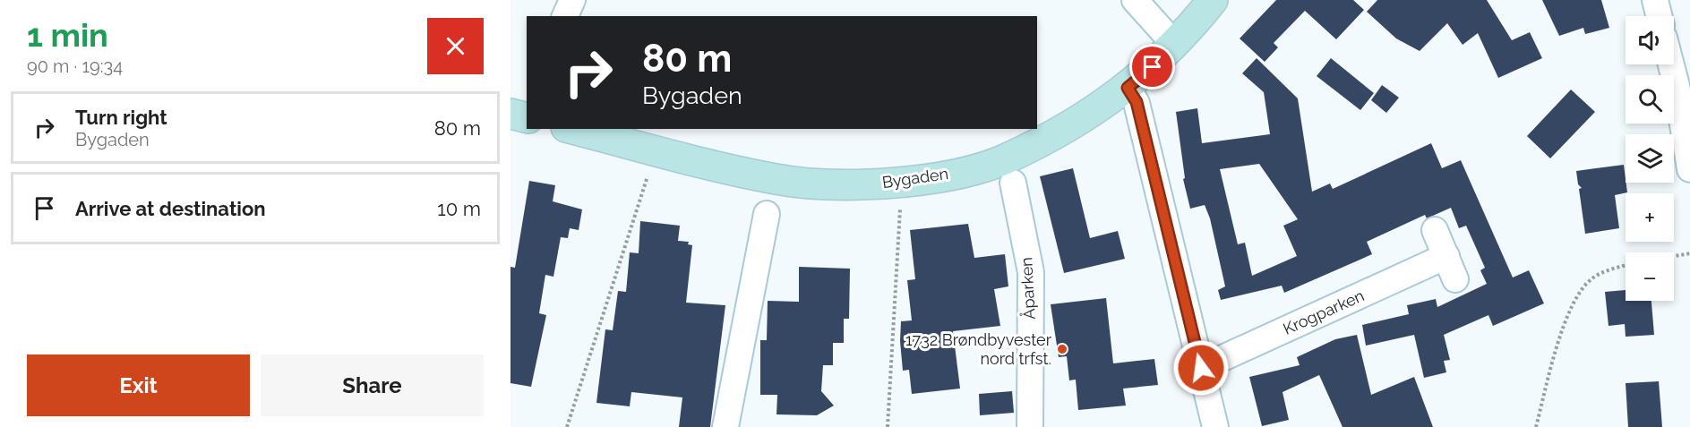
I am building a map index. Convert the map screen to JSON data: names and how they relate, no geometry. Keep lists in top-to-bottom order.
{
  "streets": {
    "street": ["Bygaden", "Åparken", "Krogparken"]
  },
  "places": ["1732 Brøndbyvester nord trfst."],
  "page": {
    "heading": ["1 min", "90 m · 19:34"],
    "map_buttons": ["+", "−"],
    "turn": ["80 m", "Bygaden"],
    "list": [
      {
        "name": "Turn right",
        "note": "Bygaden",
        "value": "80 m"
      },
      {
        "name": "Arrive at destination",
        "value": "10 m"
      }
    ],
    "buttons": ["Exit", "Share"]
  }
}
